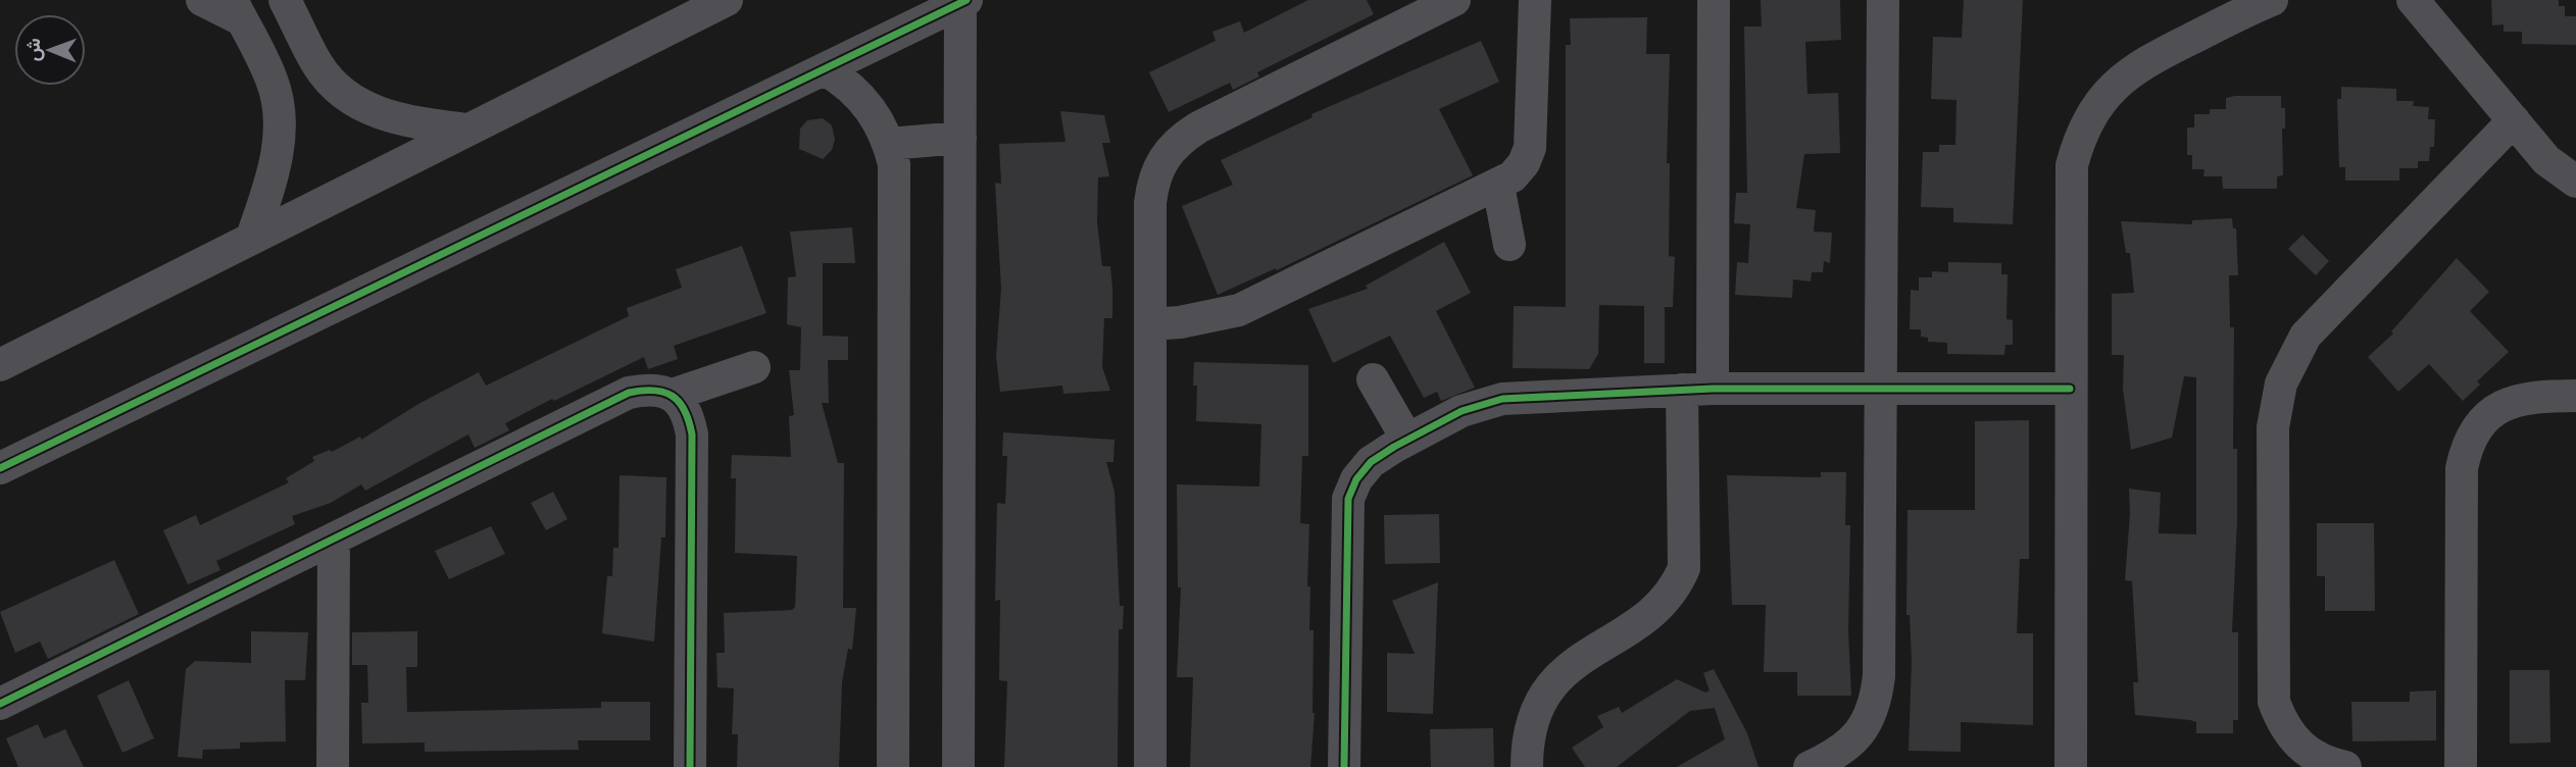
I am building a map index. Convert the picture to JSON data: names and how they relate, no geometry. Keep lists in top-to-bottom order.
{
  "north": "left"
}
